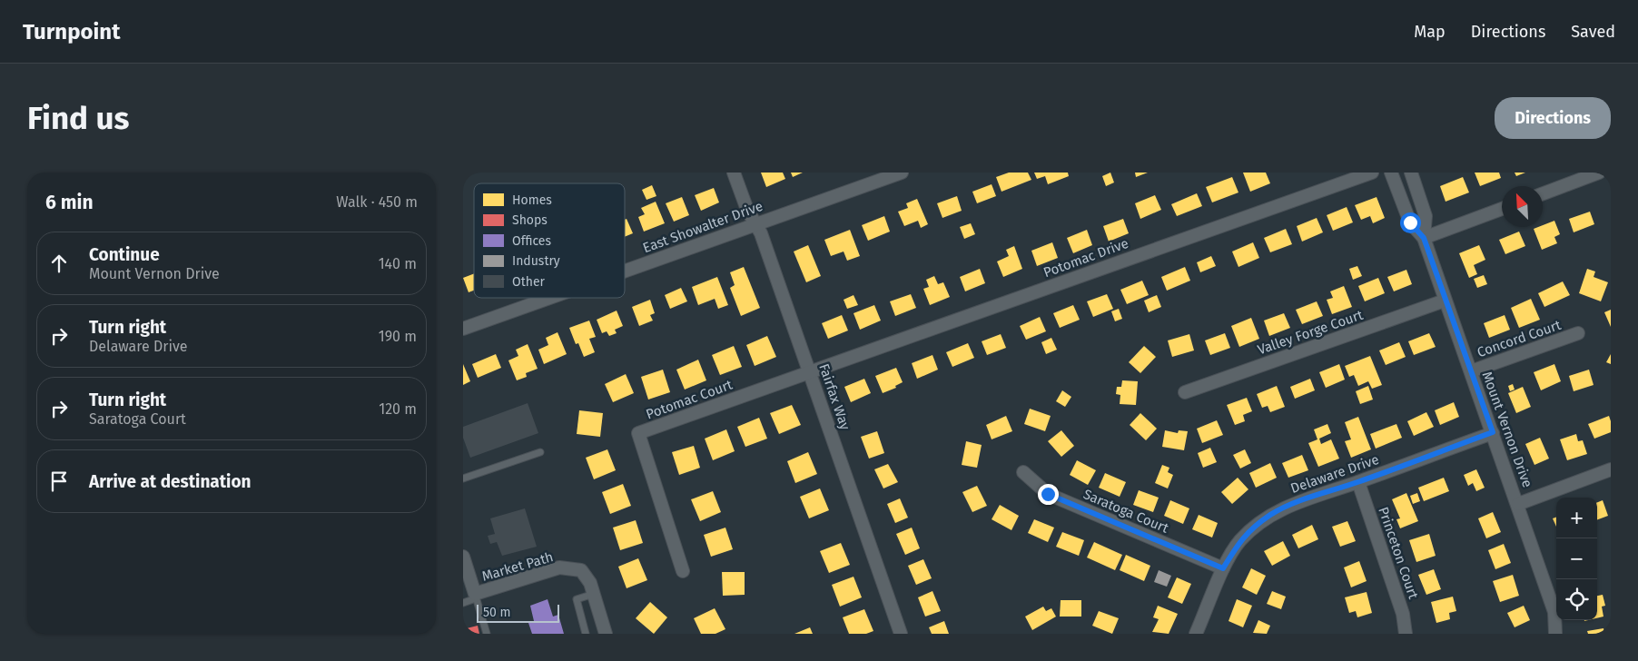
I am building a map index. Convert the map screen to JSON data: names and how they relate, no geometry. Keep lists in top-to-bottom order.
{
  "streets": {
    "street": [
      "East Showalter Drive",
      "Potomac Drive",
      "Valley Forge Court",
      "Concord Court",
      "Fairfax Way",
      "Potomac Court",
      "Mount Vernon Drive",
      "Delaware Drive",
      "Saratoga Court",
      "Princeton Court",
      "Market Path"
    ]
  },
  "crossings": [
    ["East Showalter Drive", "Fairfax Way"],
    ["Potomac Drive", "Fairfax Way"],
    ["Potomac Drive", "Potomac Court"],
    ["Valley Forge Court", "Mount Vernon Drive"],
    ["Concord Court", "Mount Vernon Drive"],
    ["Fairfax Way", "Potomac Court"],
    ["Mount Vernon Drive", "Delaware Drive"],
    ["Delaware Drive", "Saratoga Court"],
    ["Delaware Drive", "Princeton Court"]
  ],
  "legend": [
    "Homes",
    "Shops",
    "Offices",
    "Industry",
    "Other"
  ],
  "scale_bar": "50 m",
  "north": "top left",
  "page": {
    "header": "Turnpoint",
    "nav": ["Map", "Directions", "Saved"],
    "buttons": "Directions",
    "title": "Find us",
    "heading": ["6 min", "Walk · 450 m"],
    "list": [
      ["Continue", "Mount Vernon Drive", "140 m"],
      ["Turn right", "Delaware Drive", "190 m"],
      ["Turn right", "Saratoga Court", "120 m"],
      "Arrive at destination"
    ],
    "map_buttons": ["+", "−"],
    "scale": "50 m"
  }
}
